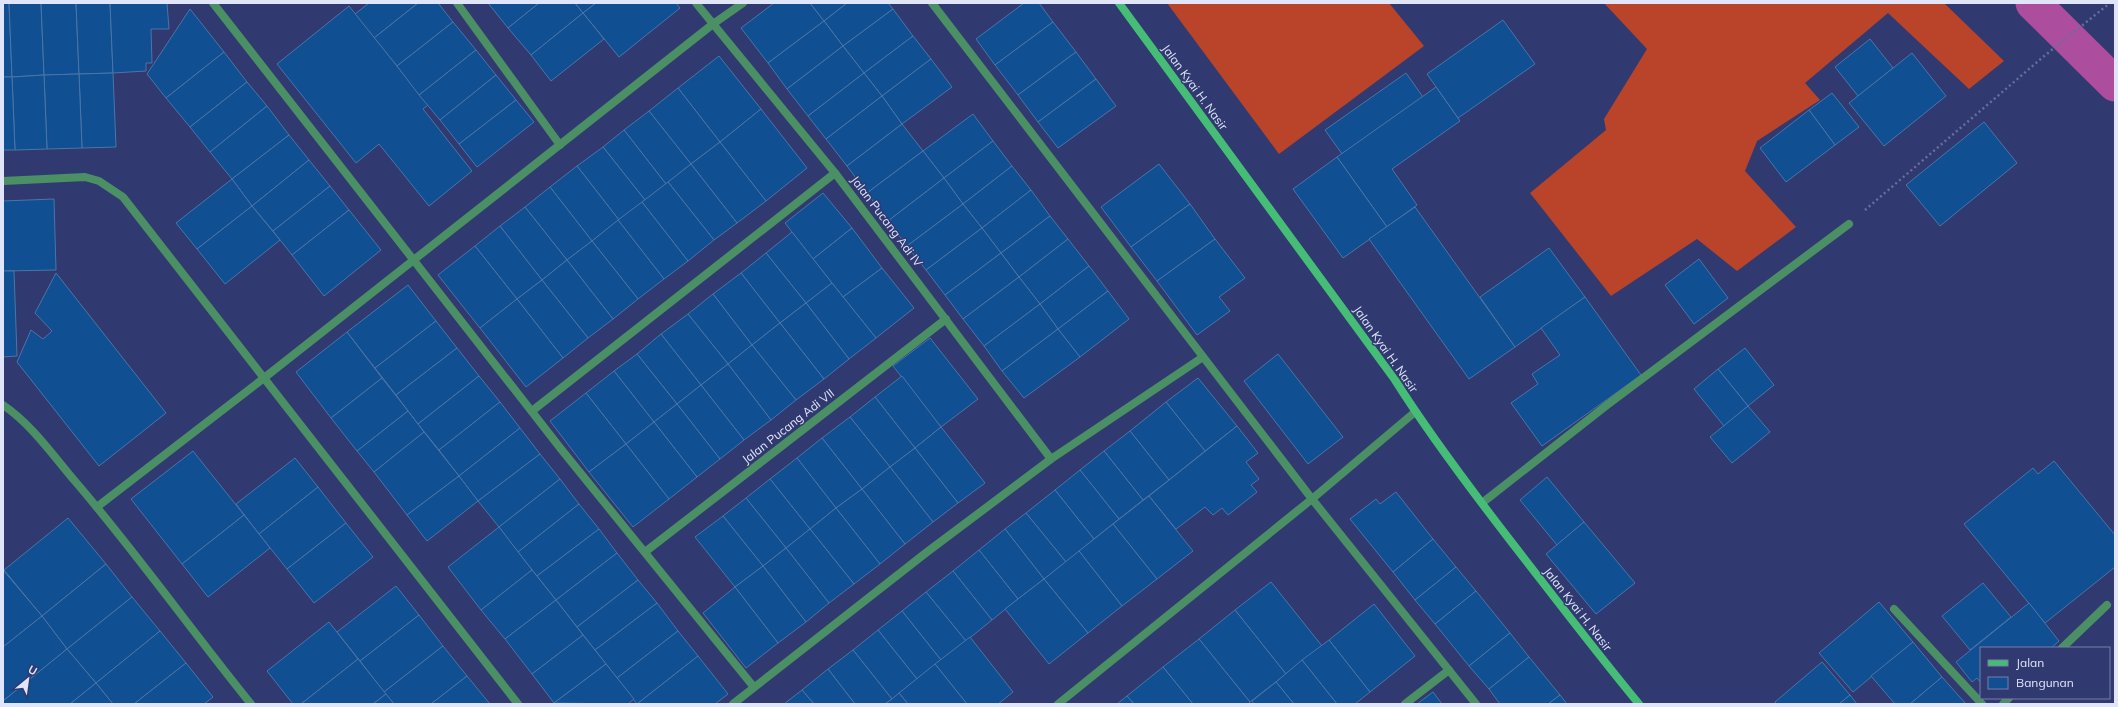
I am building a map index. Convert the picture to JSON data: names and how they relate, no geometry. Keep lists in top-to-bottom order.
{
  "streets": {
    "main road": ["Jalan Kyai H. Nasir"],
    "street": ["Jalan Pucang Adi IV", "Jalan Pucang Adi VII"]
  },
  "crossings": [
    ["Jalan Pucang Adi IV", "Jalan Pucang Adi VII"]
  ],
  "legend": ["Jalan", "Bangunan"],
  "north": "top right"
}
